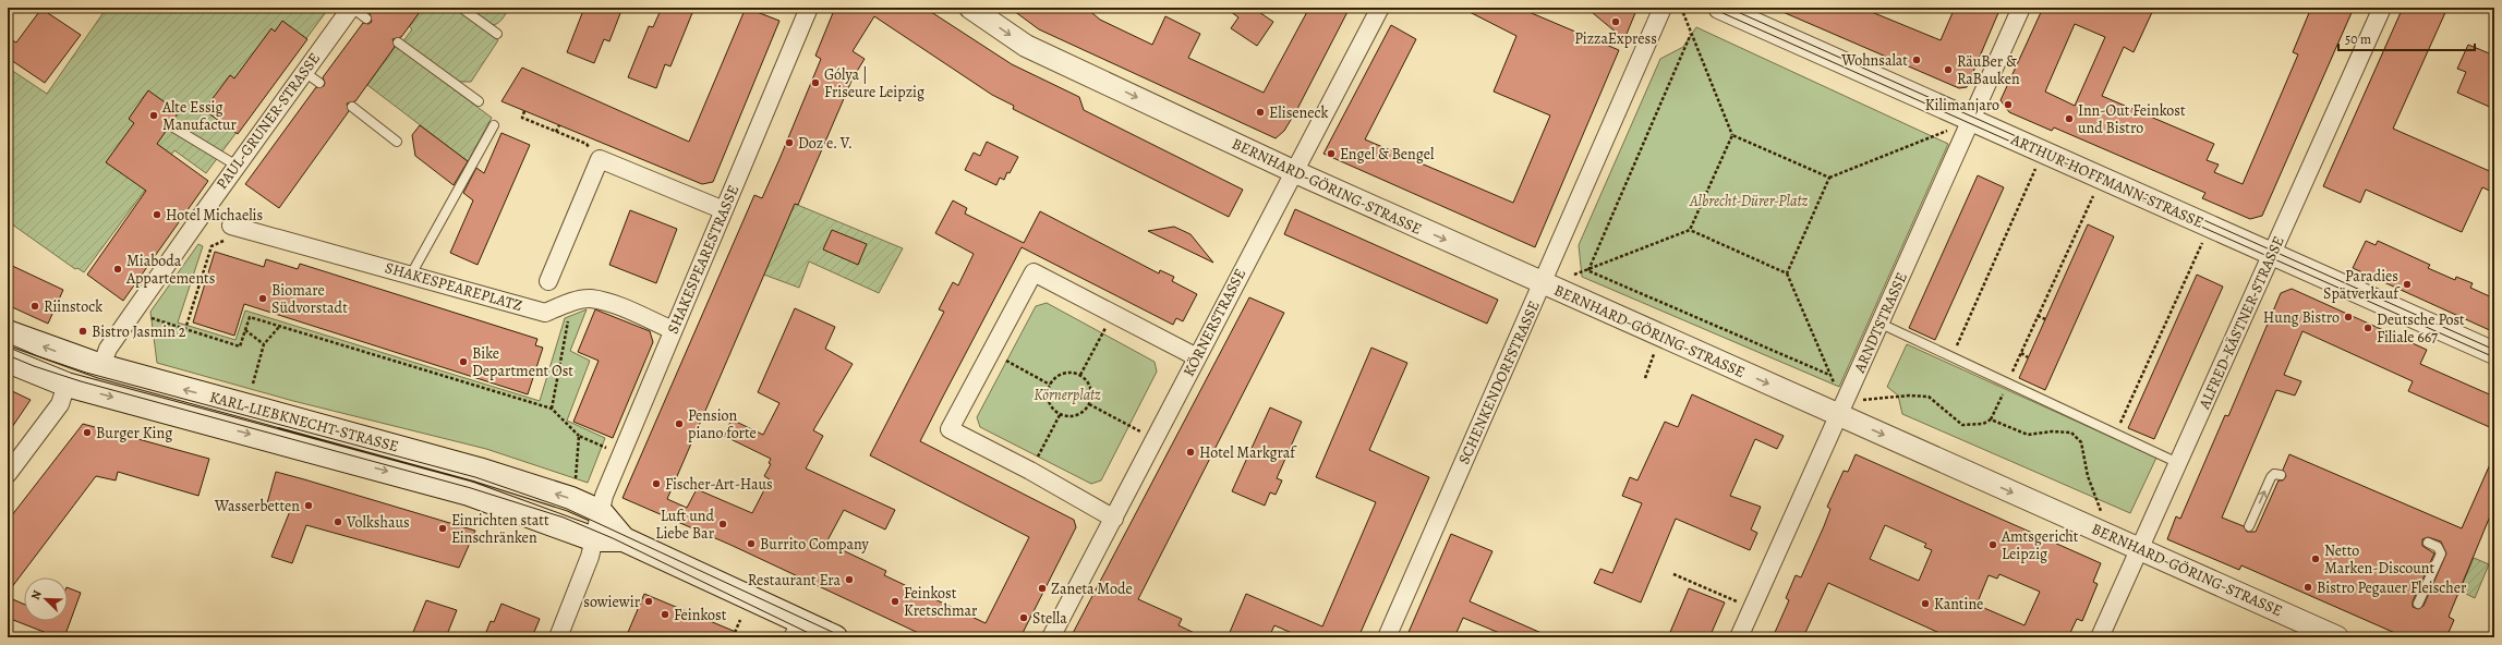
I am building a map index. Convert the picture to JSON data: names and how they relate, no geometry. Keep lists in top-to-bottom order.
{
  "streets": {
    "main road": ["KARL-LIEBKNECHT-STRASSE"],
    "street": [
      "PAUL-GRUNER-STRASSE",
      "ARTHUR-HOFFMANN-STRASSE",
      "BERNHARD-GÖRING-STRASSE",
      "SHAKESPEARESTRASSE",
      "SHAKESPEAREPLATZ",
      "KÖRNERSTRASSE",
      "ARNDTSTRASSE",
      "ALFRED-KÄSTNER-STRASSE",
      "SCHENKENDORFSTRASSE"
    ]
  },
  "crossings": [
    ["PAUL-GRUNER-STRASSE", "KARL-LIEBKNECHT-STRASSE"],
    ["ARTHUR-HOFFMANN-STRASSE", "ARNDTSTRASSE"],
    ["ARTHUR-HOFFMANN-STRASSE", "ALFRED-KÄSTNER-STRASSE"],
    ["BERNHARD-GÖRING-STRASSE", "KÖRNERSTRASSE"],
    ["BERNHARD-GÖRING-STRASSE", "ARNDTSTRASSE"],
    ["BERNHARD-GÖRING-STRASSE", "ALFRED-KÄSTNER-STRASSE"],
    ["BERNHARD-GÖRING-STRASSE", "SCHENKENDORFSTRASSE"],
    ["SHAKESPEARESTRASSE", "SHAKESPEAREPLATZ"],
    ["SHAKESPEARESTRASSE", "KARL-LIEBKNECHT-STRASSE"]
  ],
  "one_way": ["BERNHARD-GÖRING-STRASSE"],
  "parks": ["Albrecht-Dürer-Platz", "Körnerplatz"],
  "places": [
    "PizzaExpress",
    "Wohnsalat",
    "RäuBer & RaBauken",
    "Gólya | Friseure Leipzig",
    "Kilimanjaro",
    "Eliseneck",
    "Alte Essig Manufactur",
    "Inn-Out Feinkost und Bistro",
    "Doz e. V.",
    "Engel & Bengel",
    "Hotel Michaelis",
    "Miaboda Appartements",
    "Paradies Spätverkauf",
    "Biomare Südvorstadt",
    "Riinstock",
    "Hung Bistro",
    "Deutsche Post Filiale 667",
    "Bistro Jasmin 2",
    "Bike Department Ost",
    "Pension piano forte",
    "Burger King",
    "Hotel Markgraf",
    "Fischer-Art-Haus",
    "Wasserbetten",
    "Volkshaus",
    "Luft und Liebe Bar",
    "Einrichten statt Einschränken",
    "Burrito Company",
    "Amtsgericht Leipzig",
    "Netto Marken-Discount",
    "Restaurant Era",
    "Bistro Pegauer Fleischer",
    "Zaneta Mode",
    "sowiewir",
    "Feinkost Kretschmar",
    "Kantine",
    "Feinkost",
    "Stella"
  ],
  "scale_bar": "50 m",
  "north": "top left"
}
